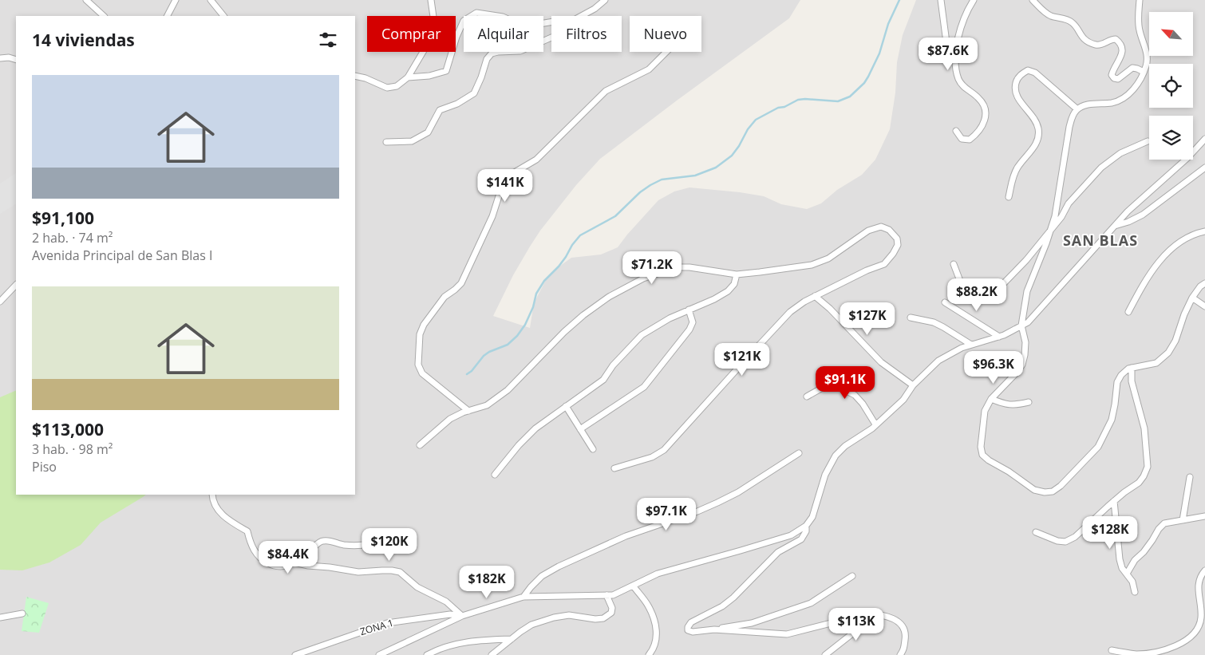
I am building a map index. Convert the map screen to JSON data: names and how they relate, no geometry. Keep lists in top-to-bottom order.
{
  "streets": {
    "street": ["ZONA 1"]
  },
  "districts": ["SAN BLAS"],
  "north": "top left",
  "page": {
    "chip": [
      "Comprar",
      "Alquilar",
      "Filtros",
      "Nuevo"
    ],
    "heading": "14 viviendas",
    "price": [
      "$87.6K",
      "$141K",
      "$71.2K",
      "$88.2K",
      "$127K",
      "$121K",
      "$96.3K",
      "$91.1K",
      "$97.1K",
      "$128K",
      "$120K",
      "$84.4K",
      "$182K",
      "$113K"
    ],
    "list": [
      {
        "name": "$91,100",
        "note": "2 hab. · 74 m² · Avenida Principal de San Blas I"
      },
      {
        "name": "$113,000",
        "note": "3 hab. · 98 m² · Piso"
      }
    ]
  }
}
